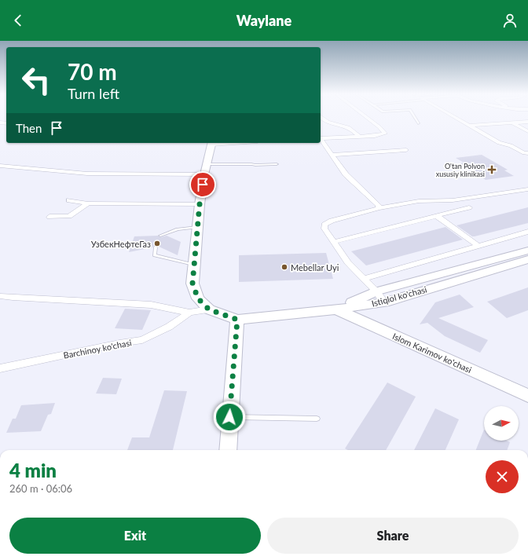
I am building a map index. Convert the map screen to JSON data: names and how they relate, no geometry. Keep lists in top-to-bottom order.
{
  "streets": {
    "main road": ["Istiqlol ko'chasi", "Islom Karimov ko'chasi"],
    "street": ["Barchinoy ko'chasi"]
  },
  "crossings": [
    ["Istiqlol ko'chasi", "Islom Karimov ko'chasi"]
  ],
  "places": {
    "health": ["O'tan Polvon xususiy klinikasi"],
    "other": ["УзбекНефтеГаз", "Mebellar Uyi"]
  },
  "north": "right",
  "page": {
    "header": "Waylane",
    "turn": ["70 m", "Turn left"],
    "then": "Then",
    "heading": ["4 min", "260 m · 06:06"],
    "buttons": ["Exit", "Share"]
  }
}
